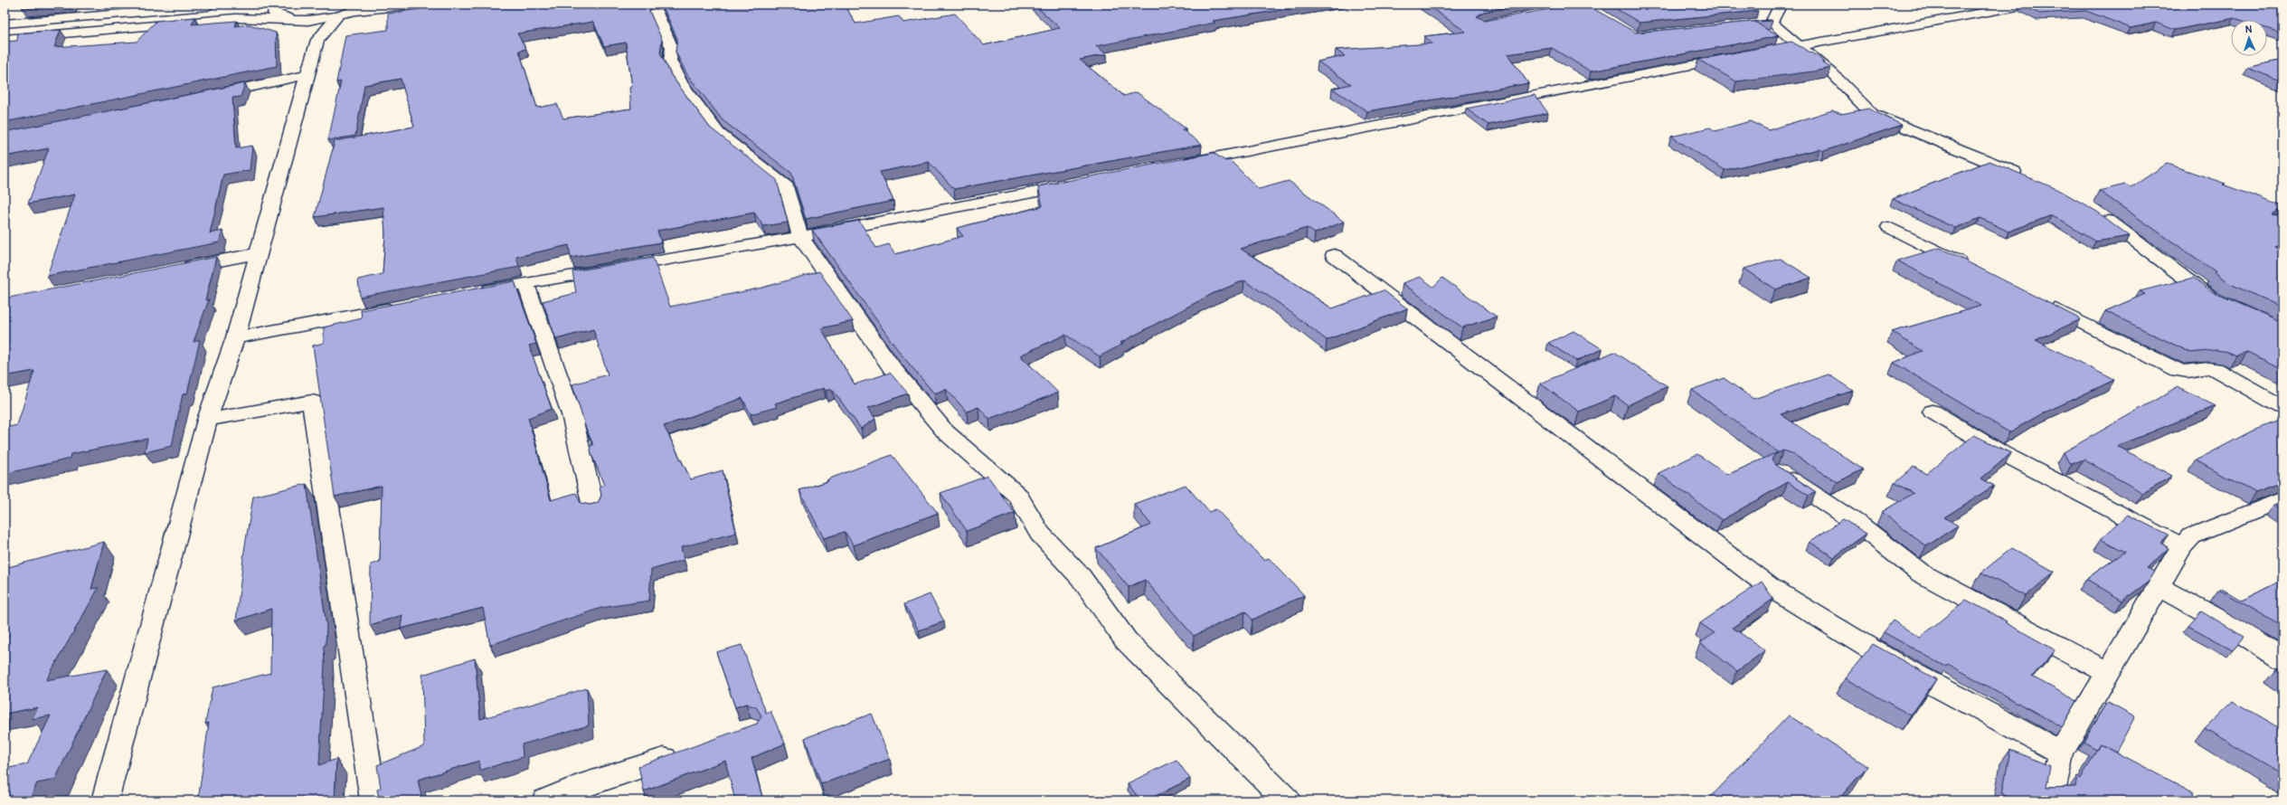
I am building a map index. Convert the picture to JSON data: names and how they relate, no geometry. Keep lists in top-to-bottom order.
{
  "north": "top"
}
